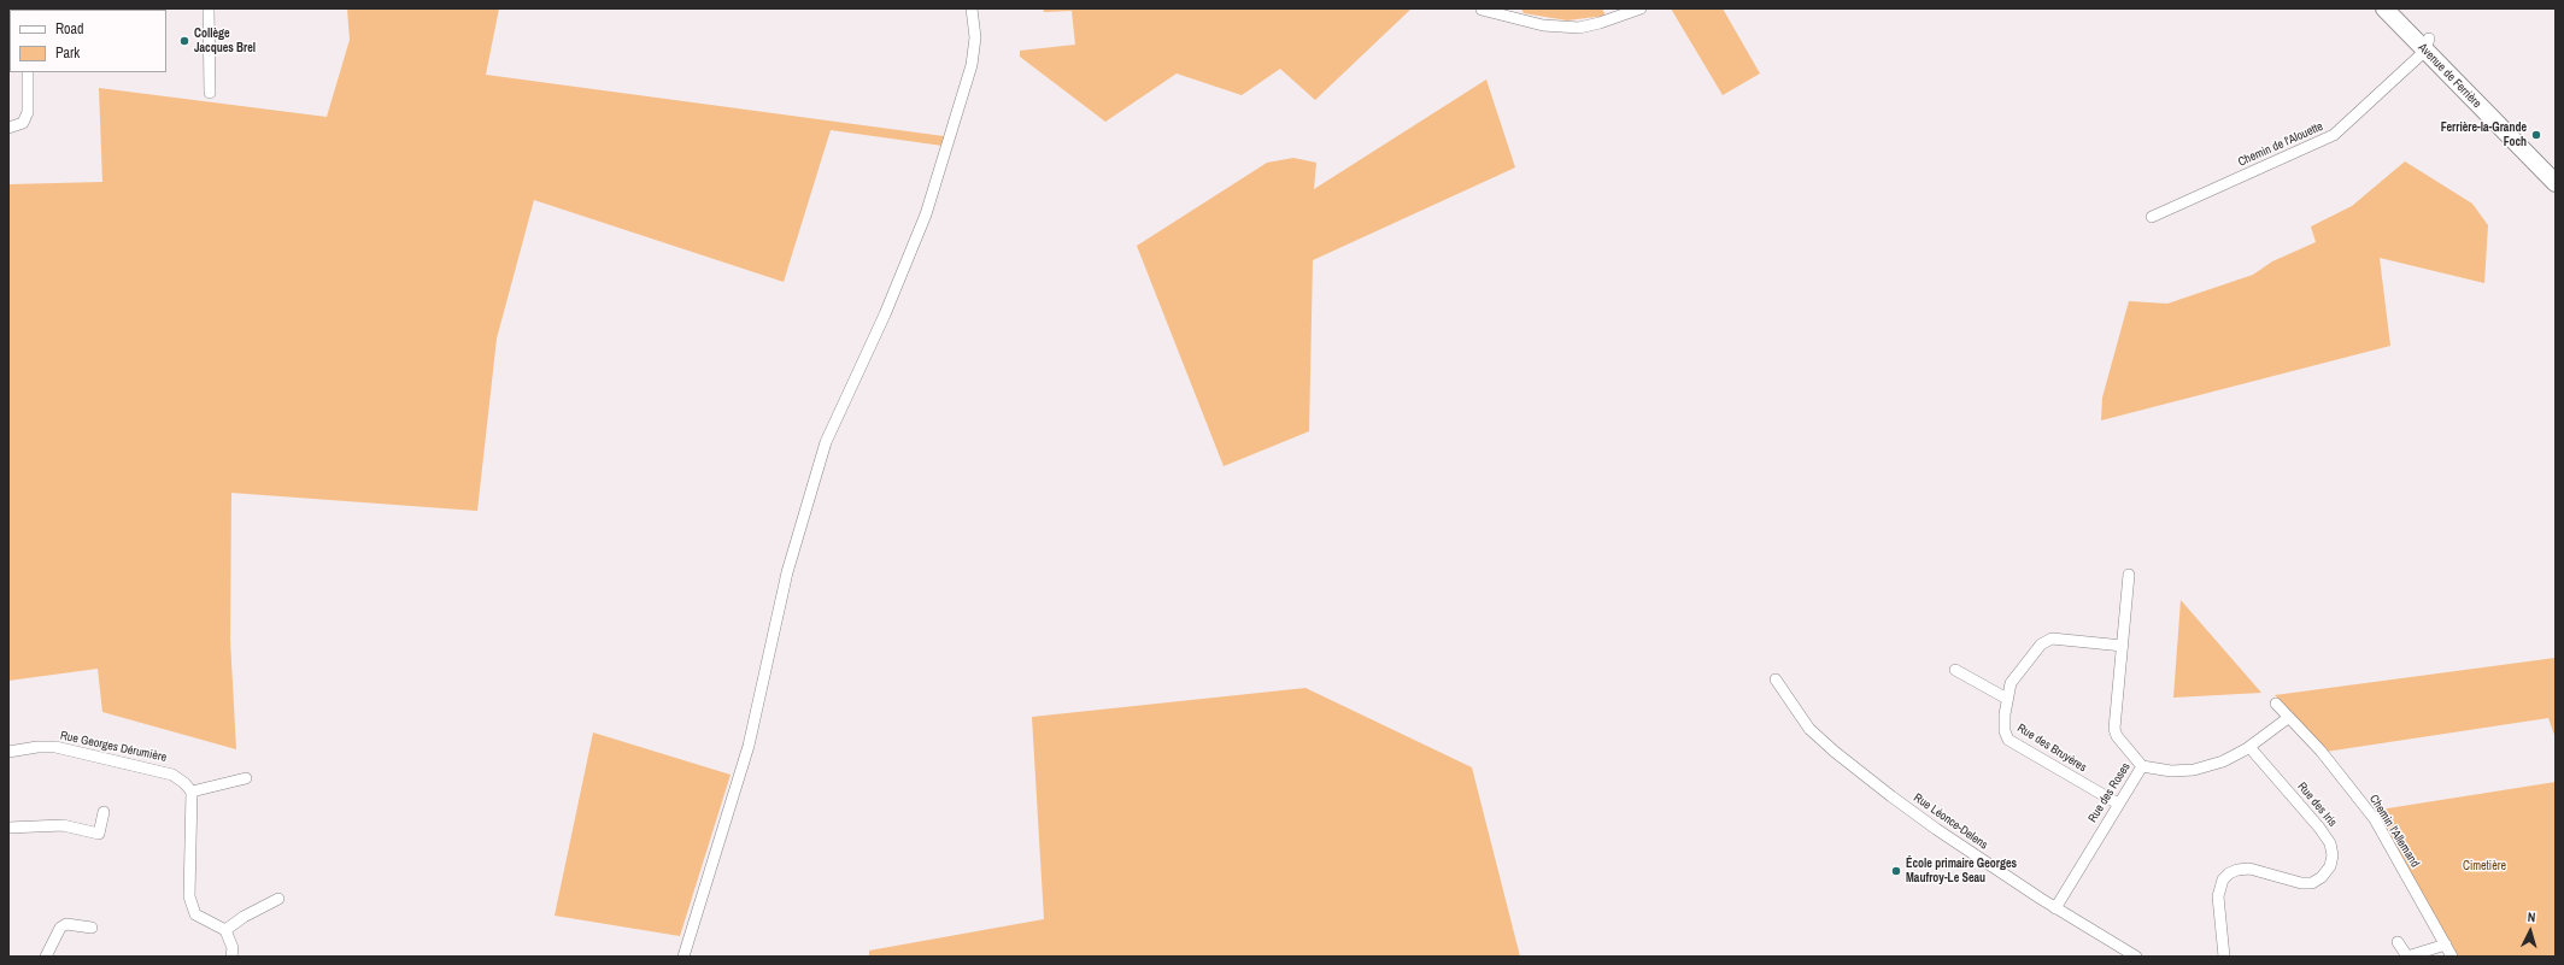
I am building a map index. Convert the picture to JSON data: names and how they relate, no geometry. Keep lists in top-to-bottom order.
{
  "streets": {
    "main road": ["Avenue de Ferrière"],
    "street": [
      "Chemin de l'Alouette",
      "Rue Georges Dérumière",
      "Rue des Bruyères",
      "Rue des Roses",
      "Rue des Iris",
      "Rue Léonce-Delens",
      "Chemin l'Allemand"
    ]
  },
  "crossings": [
    ["Avenue de Ferrière", "Chemin de l'Alouette"],
    ["Rue des Bruyères", "Rue des Roses"],
    ["Rue des Roses", "Rue Léonce-Delens"]
  ],
  "parks": ["Cimetière"],
  "places": ["Collège Jacques Brel", "Ferrière-la-Grande Foch", "École primaire Georges Maufroy-Le Seau"],
  "legend": ["Road", "Park"],
  "north": "top"
}
